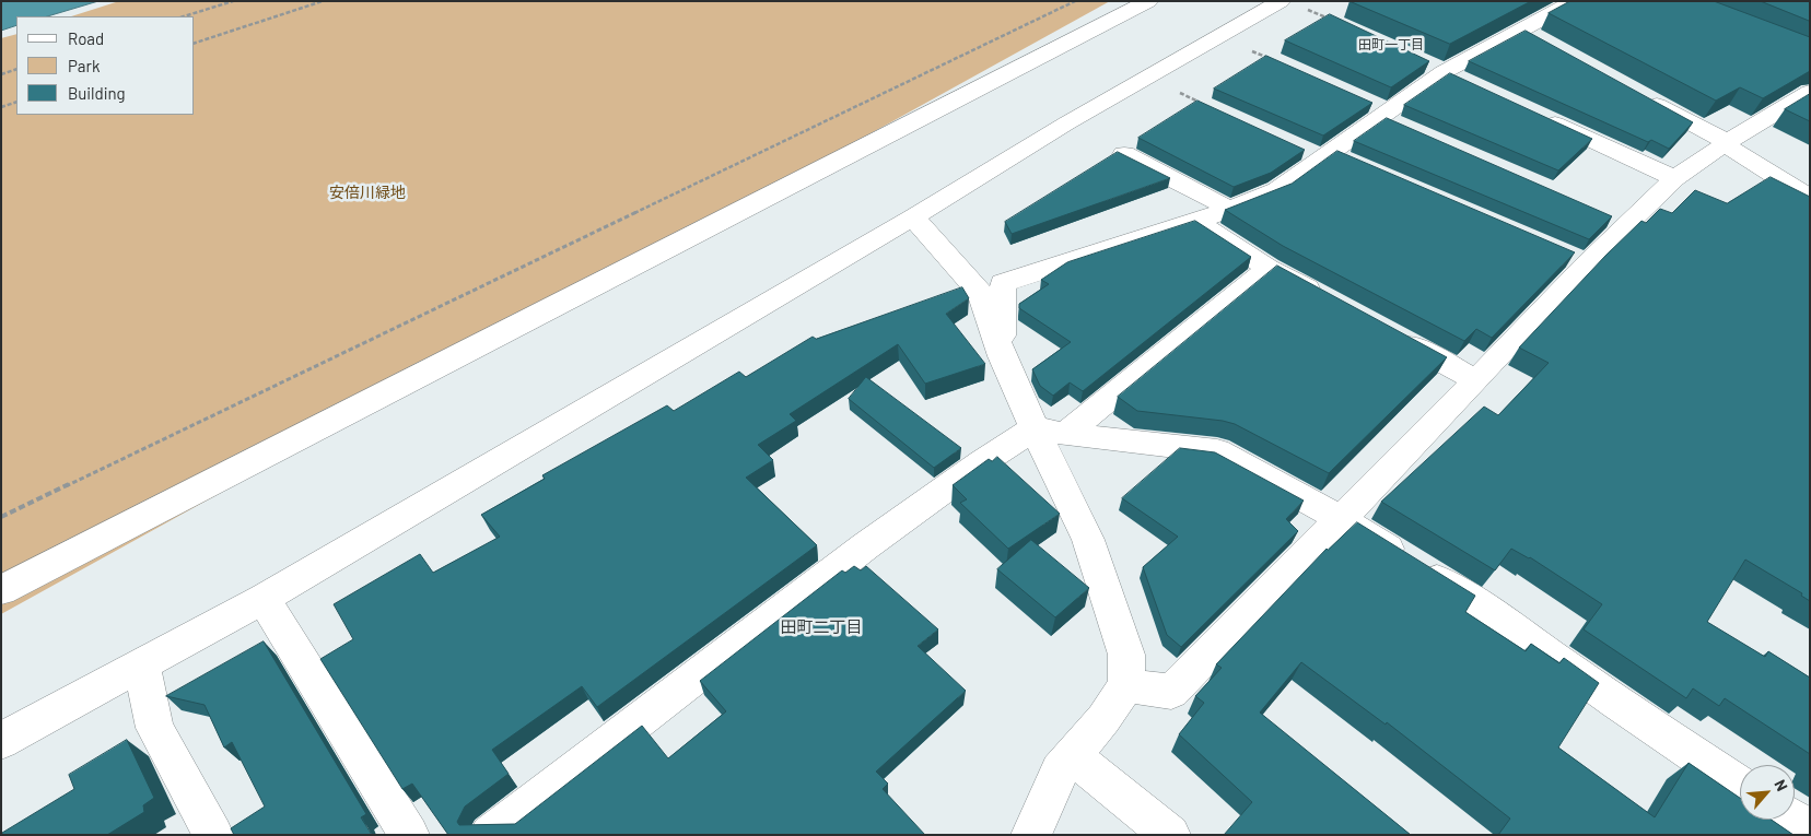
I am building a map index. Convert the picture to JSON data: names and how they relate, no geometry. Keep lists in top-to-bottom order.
{
  "districts": ["田町一丁目", "田町二丁目"],
  "parks": ["安倍川緑地"],
  "legend": ["Road", "Park", "Building"],
  "north": "top right"
}
